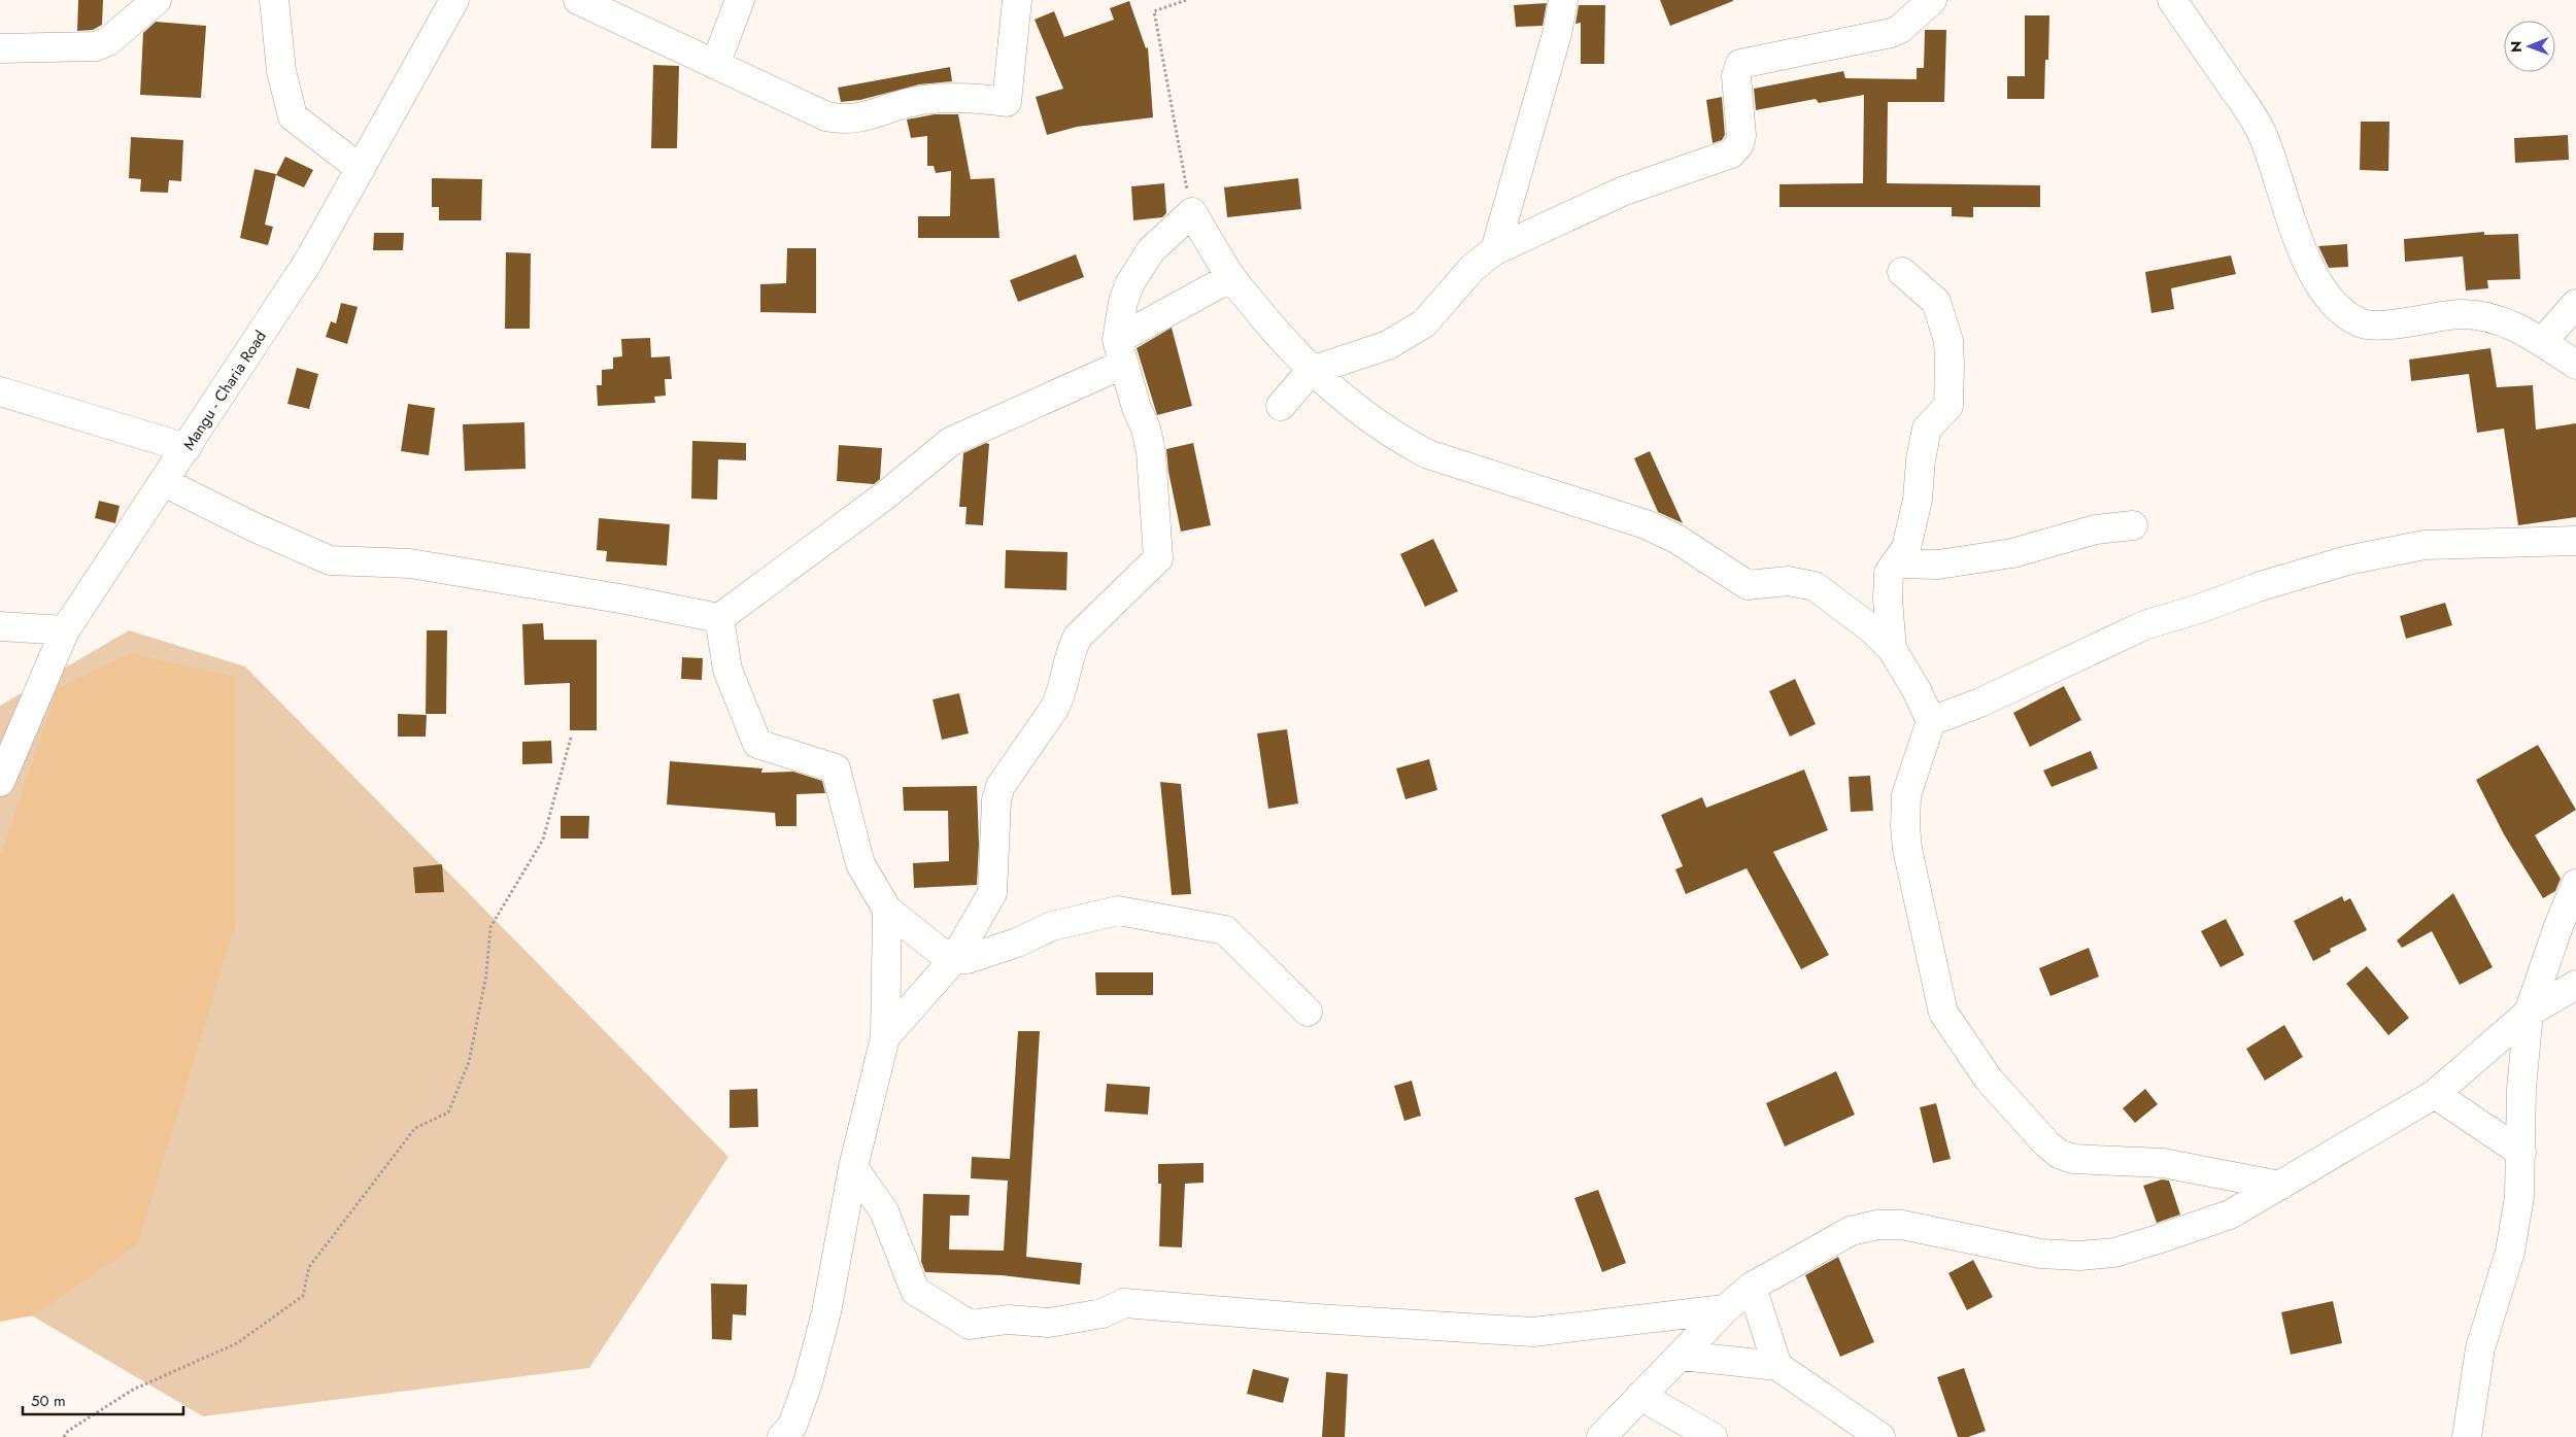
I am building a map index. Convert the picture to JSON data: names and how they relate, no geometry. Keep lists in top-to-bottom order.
{
  "streets": {
    "street": ["Mangu - Charia Road"]
  },
  "scale_bar": "50 m",
  "north": "left"
}
